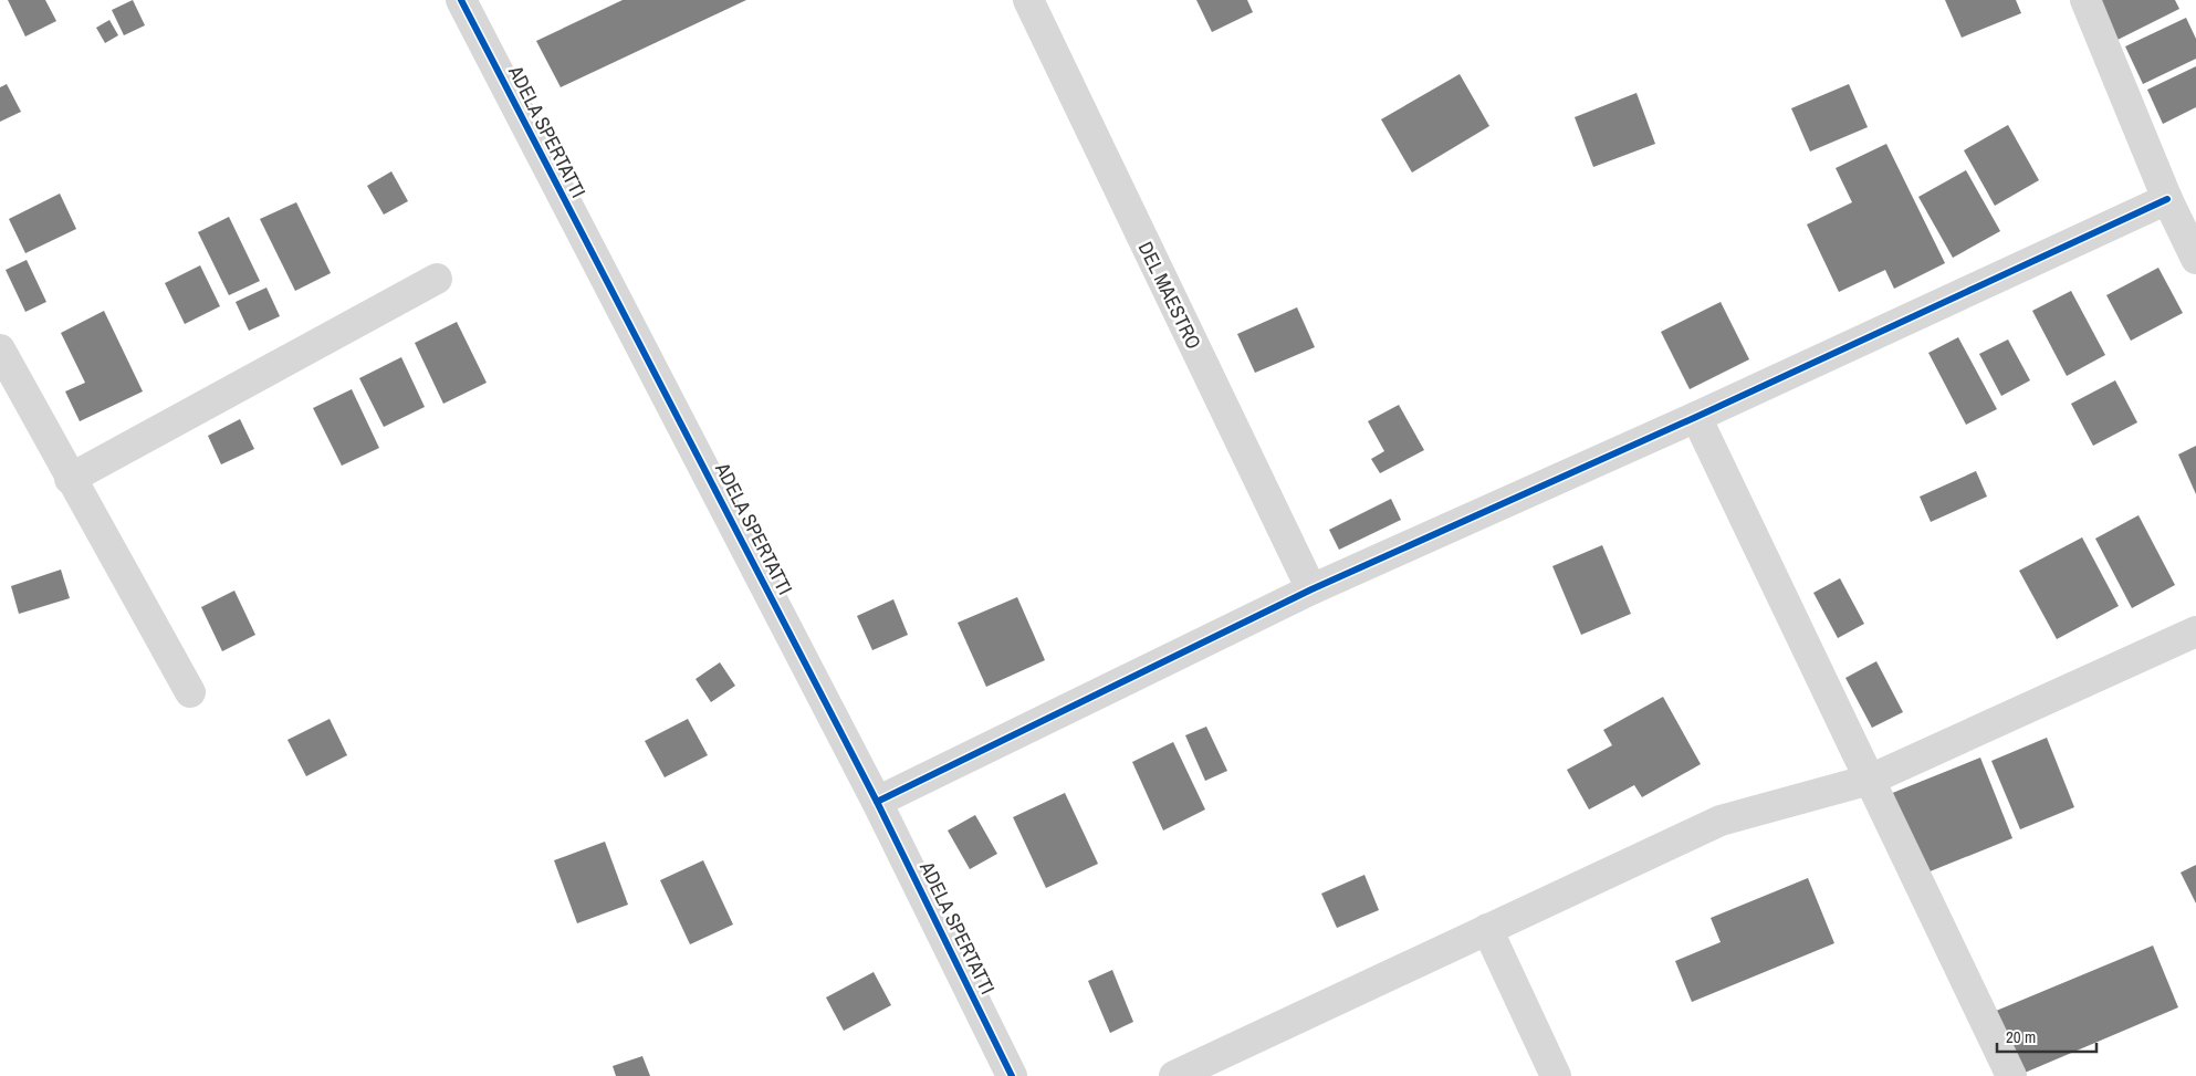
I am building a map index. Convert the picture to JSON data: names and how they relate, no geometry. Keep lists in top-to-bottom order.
{
  "streets": {
    "street": ["ADELA SPERTATTI", "DEL MAESTRO"]
  },
  "scale_bar": "20 m"
}
